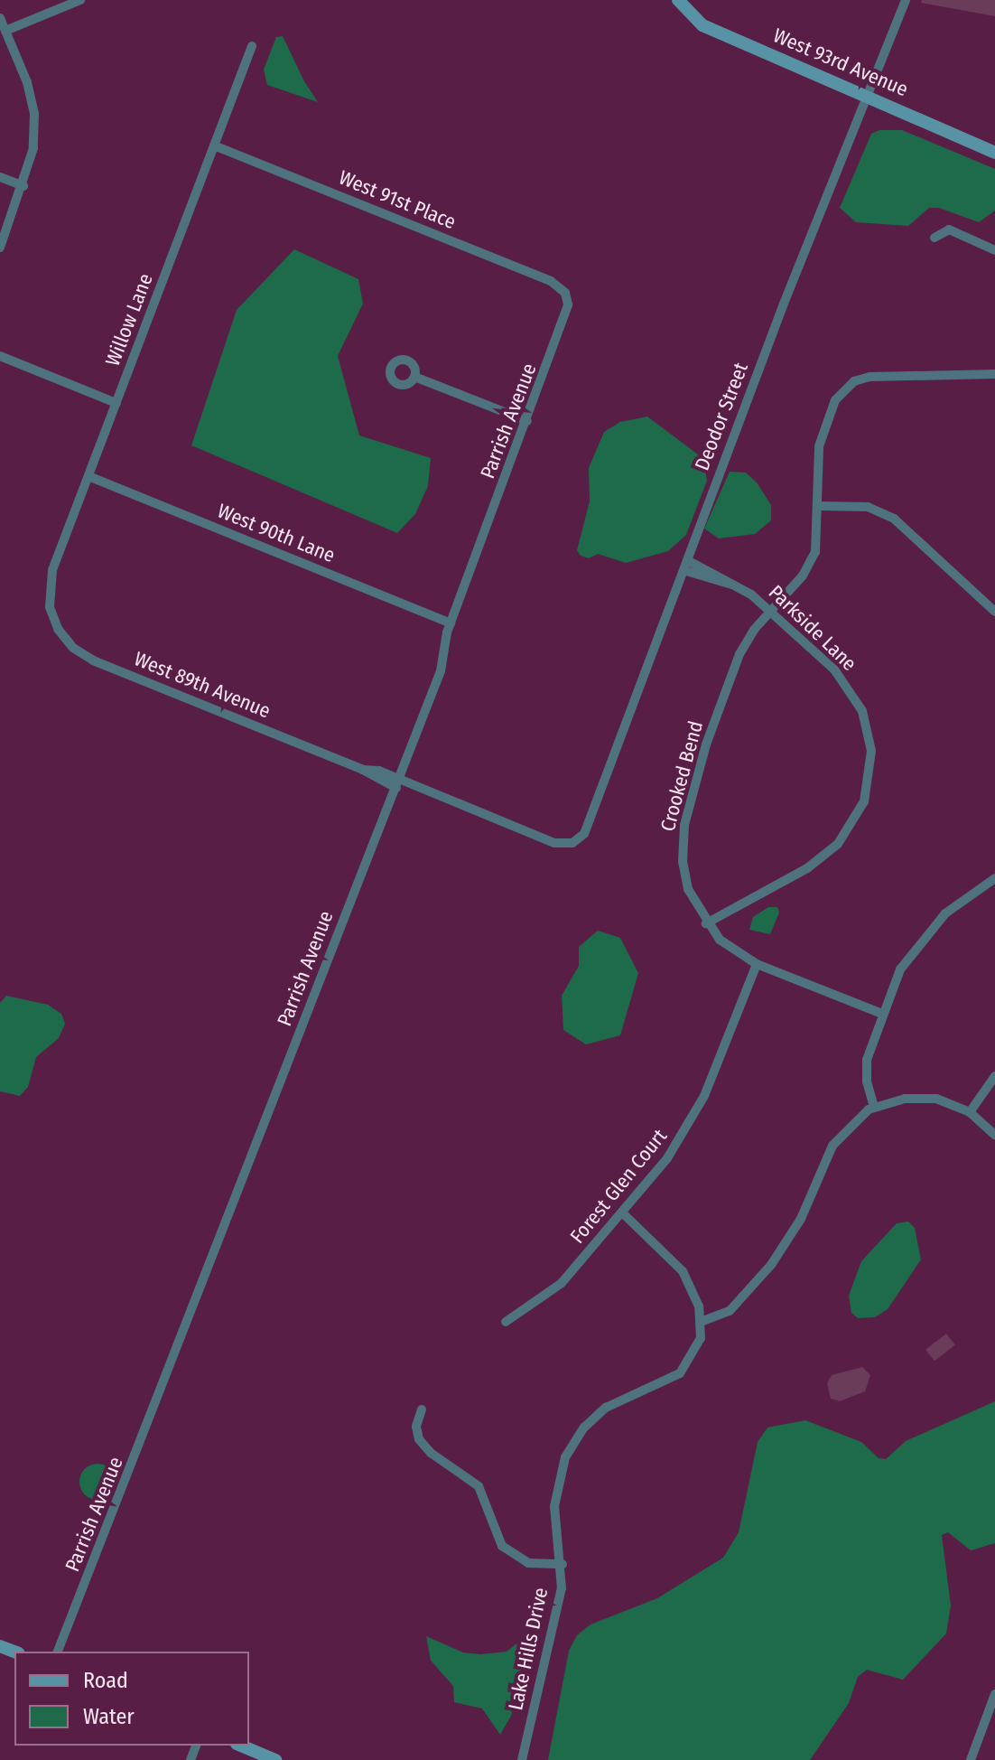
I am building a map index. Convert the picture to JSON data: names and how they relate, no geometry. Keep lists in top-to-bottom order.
{
  "streets": {
    "street": [
      "West 93rd Avenue",
      "West 91st Place",
      "Willow Lane",
      "Deodor Street",
      "Parrish Avenue",
      "West 90th Lane",
      "Parkside Lane",
      "West 89th Avenue",
      "Crooked Bend",
      "Forest Glen Court",
      "Lake Hills Drive"
    ]
  },
  "crossings": [
    ["West 93rd Avenue", "Deodor Street"],
    ["West 91st Place", "Willow Lane"],
    ["West 91st Place", "Parrish Avenue"],
    ["Willow Lane", "West 90th Lane"],
    ["Willow Lane", "West 89th Avenue"],
    ["Deodor Street", "Parkside Lane"],
    ["Deodor Street", "West 89th Avenue"],
    ["Parrish Avenue", "West 90th Lane"],
    ["Parrish Avenue", "West 89th Avenue"],
    ["Parkside Lane", "Crooked Bend"],
    ["Crooked Bend", "Forest Glen Court"]
  ],
  "legend": ["Road", "Water"]
}
